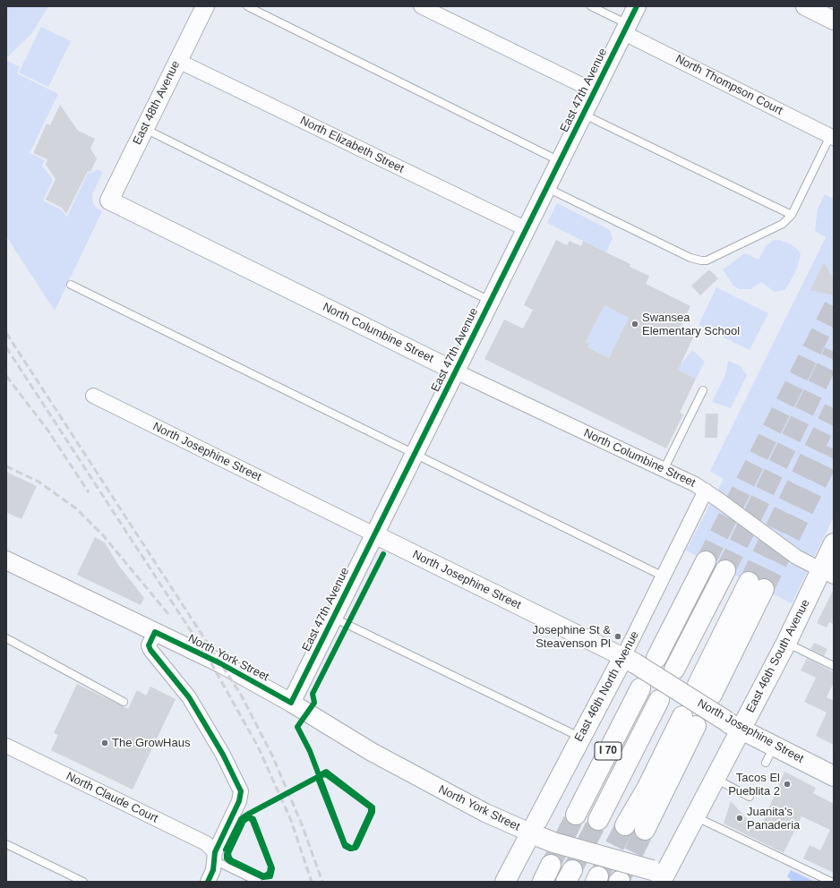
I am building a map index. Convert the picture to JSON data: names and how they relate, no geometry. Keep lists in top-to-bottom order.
{
  "streets": {
    "main road": [
      "North Josephine Street",
      "East 46th South Avenue",
      "North York Street",
      "East 46th North Avenue",
      "I 70"
    ],
    "street": [
      "North Thompson Court",
      "East 47th Avenue",
      "East 48th Avenue",
      "North Elizabeth Street",
      "North Columbine Street",
      "North Claude Court"
    ]
  },
  "crossings": [
    ["North Thompson Court", "East 47th Avenue"],
    ["East 47th Avenue", "North Elizabeth Street"],
    ["East 47th Avenue", "North Columbine Street"],
    ["East 47th Avenue", "North Josephine Street"],
    ["East 47th Avenue", "North York Street"],
    ["East 48th Avenue", "North Elizabeth Street"],
    ["East 48th Avenue", "North Columbine Street"],
    ["North Columbine Street", "East 46th South Avenue"],
    ["North Columbine Street", "East 46th North Avenue"],
    ["North Josephine Street", "East 46th South Avenue"],
    ["North Josephine Street", "East 46th North Avenue"],
    ["East 46th South Avenue", "North York Street"],
    ["North York Street", "East 46th North Avenue"]
  ],
  "places": [
    "Swansea Elementary School",
    "Josephine St & Steavenson Pl",
    "The GrowHaus",
    "Tacos El Pueblita 2",
    "Juanita's Panaderia"
  ]
}
